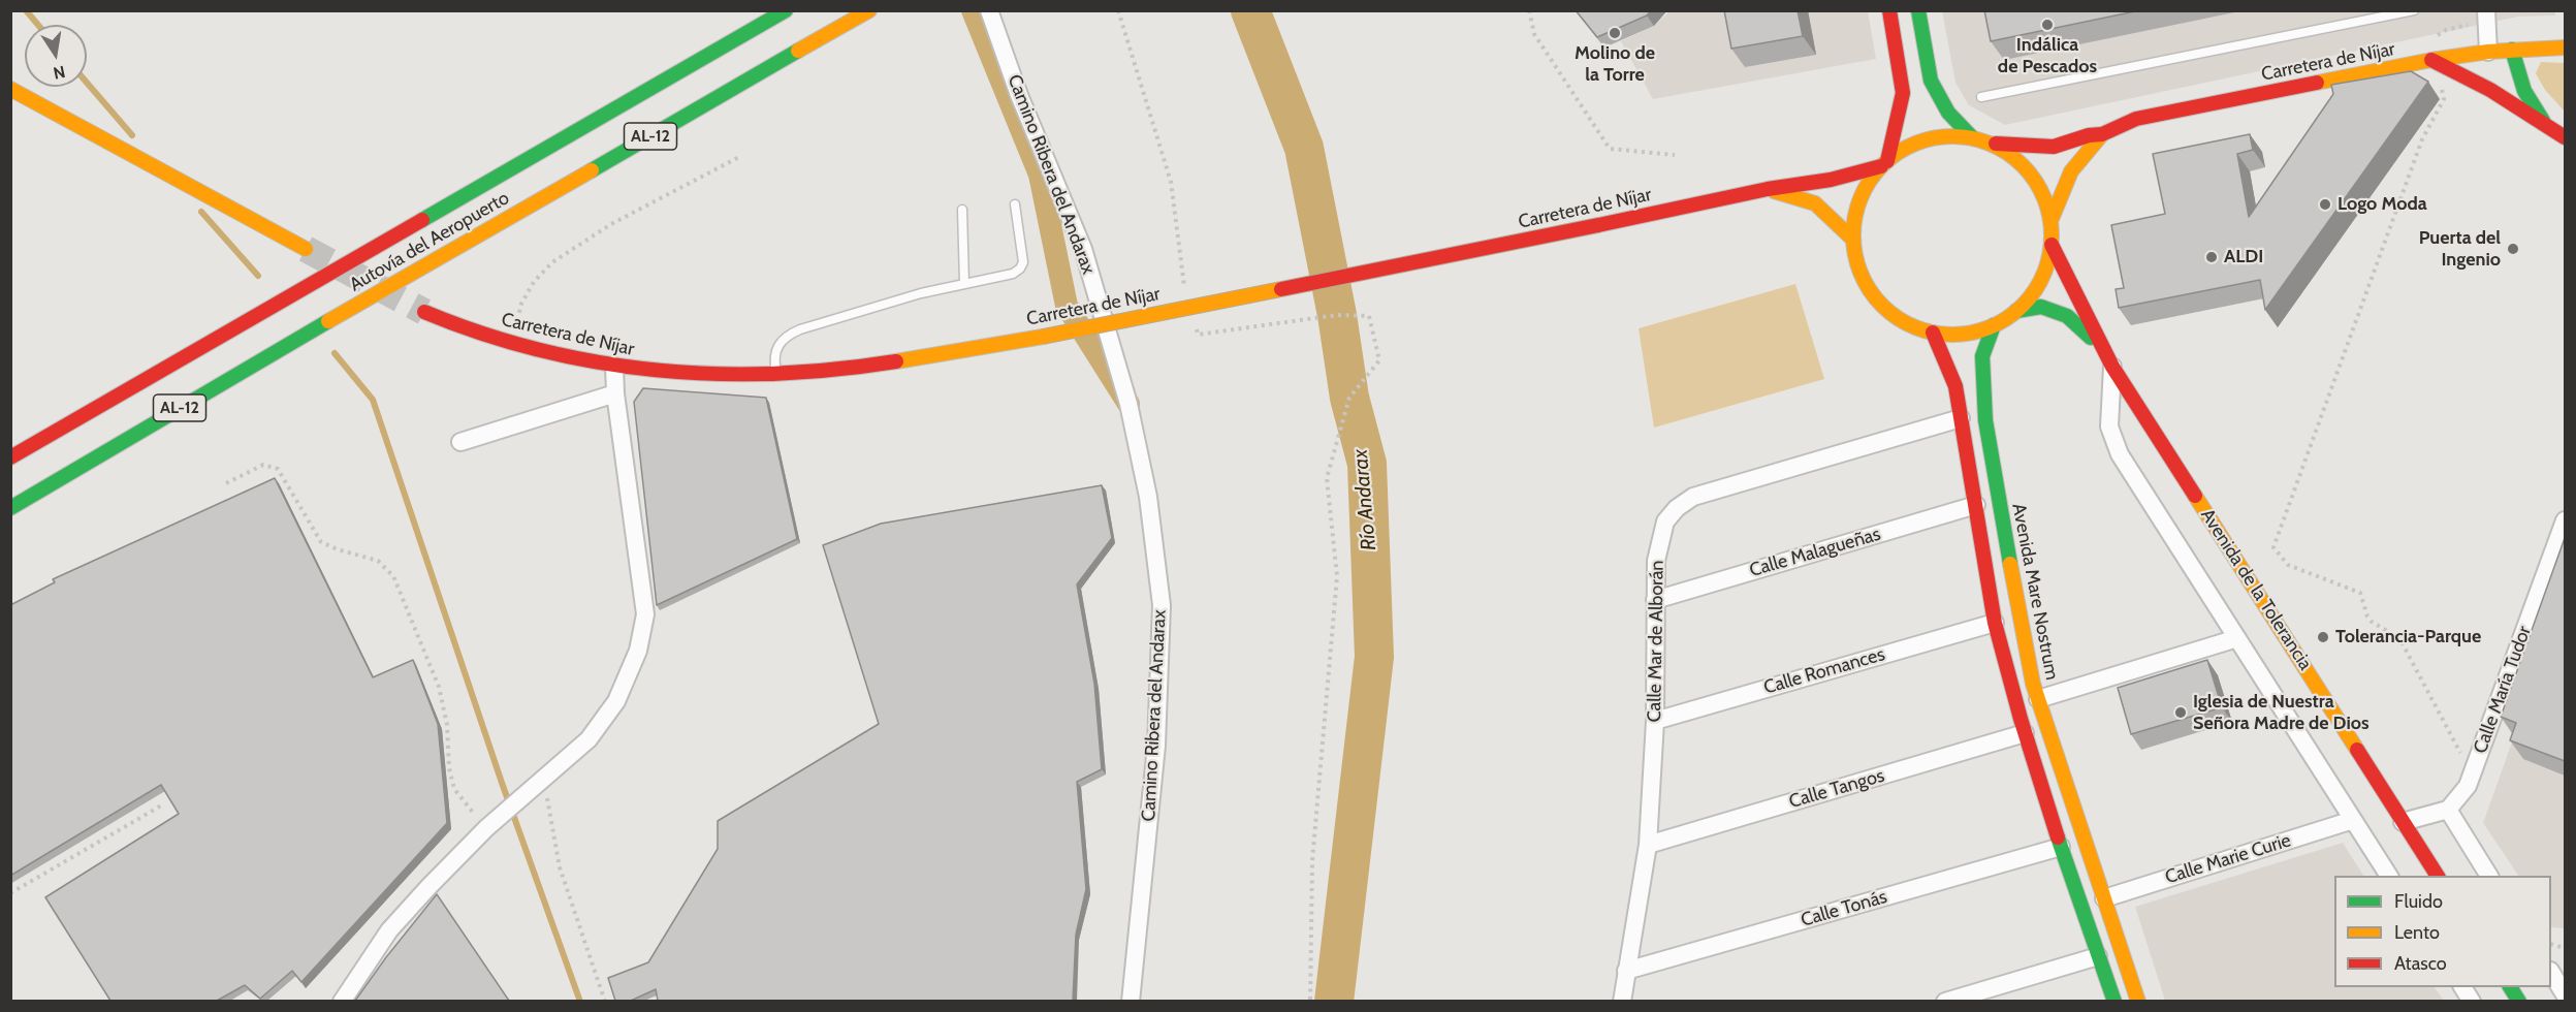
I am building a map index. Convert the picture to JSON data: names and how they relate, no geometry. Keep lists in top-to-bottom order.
{
  "streets": {
    "main road": [
      "Carretera de Níjar",
      "AL-12",
      "Autovía del Aeropuerto",
      "Avenida de la Tolerancia",
      "Avenida Mare Nostrum"
    ],
    "street": [
      "Camino Ribera del Andarax",
      "Calle Malagueñas",
      "Calle Mar de Alborán",
      "Calle Romances",
      "Calle María Tudor",
      "Calle Tangos",
      "Calle Marie Curie",
      "Calle Tonás"
    ]
  },
  "crossings": [
    ["Carretera de Níjar", "Avenida de la Tolerancia"],
    ["Carretera de Níjar", "Avenida Mare Nostrum"],
    ["Calle Malagueñas", "Calle Mar de Alborán"],
    ["Avenida de la Tolerancia", "Avenida Mare Nostrum"],
    ["Avenida Mare Nostrum", "Calle Marie Curie"],
    ["Calle Mar de Alborán", "Calle Romances"],
    ["Calle Mar de Alborán", "Calle Tangos"],
    ["Calle Mar de Alborán", "Calle Tonás"]
  ],
  "water": ["Río Andarax"],
  "places": [
    "Indálica de Pescados",
    "Molino de la Torre",
    "Logo Moda",
    "Puerta del Ingenio",
    "ALDI",
    "Tolerancia-Parque",
    "Iglesia de Nuestra Señora Madre de Dios"
  ],
  "legend": ["Fluido", "Lento", "Atasco"],
  "north": "bottom"
}
